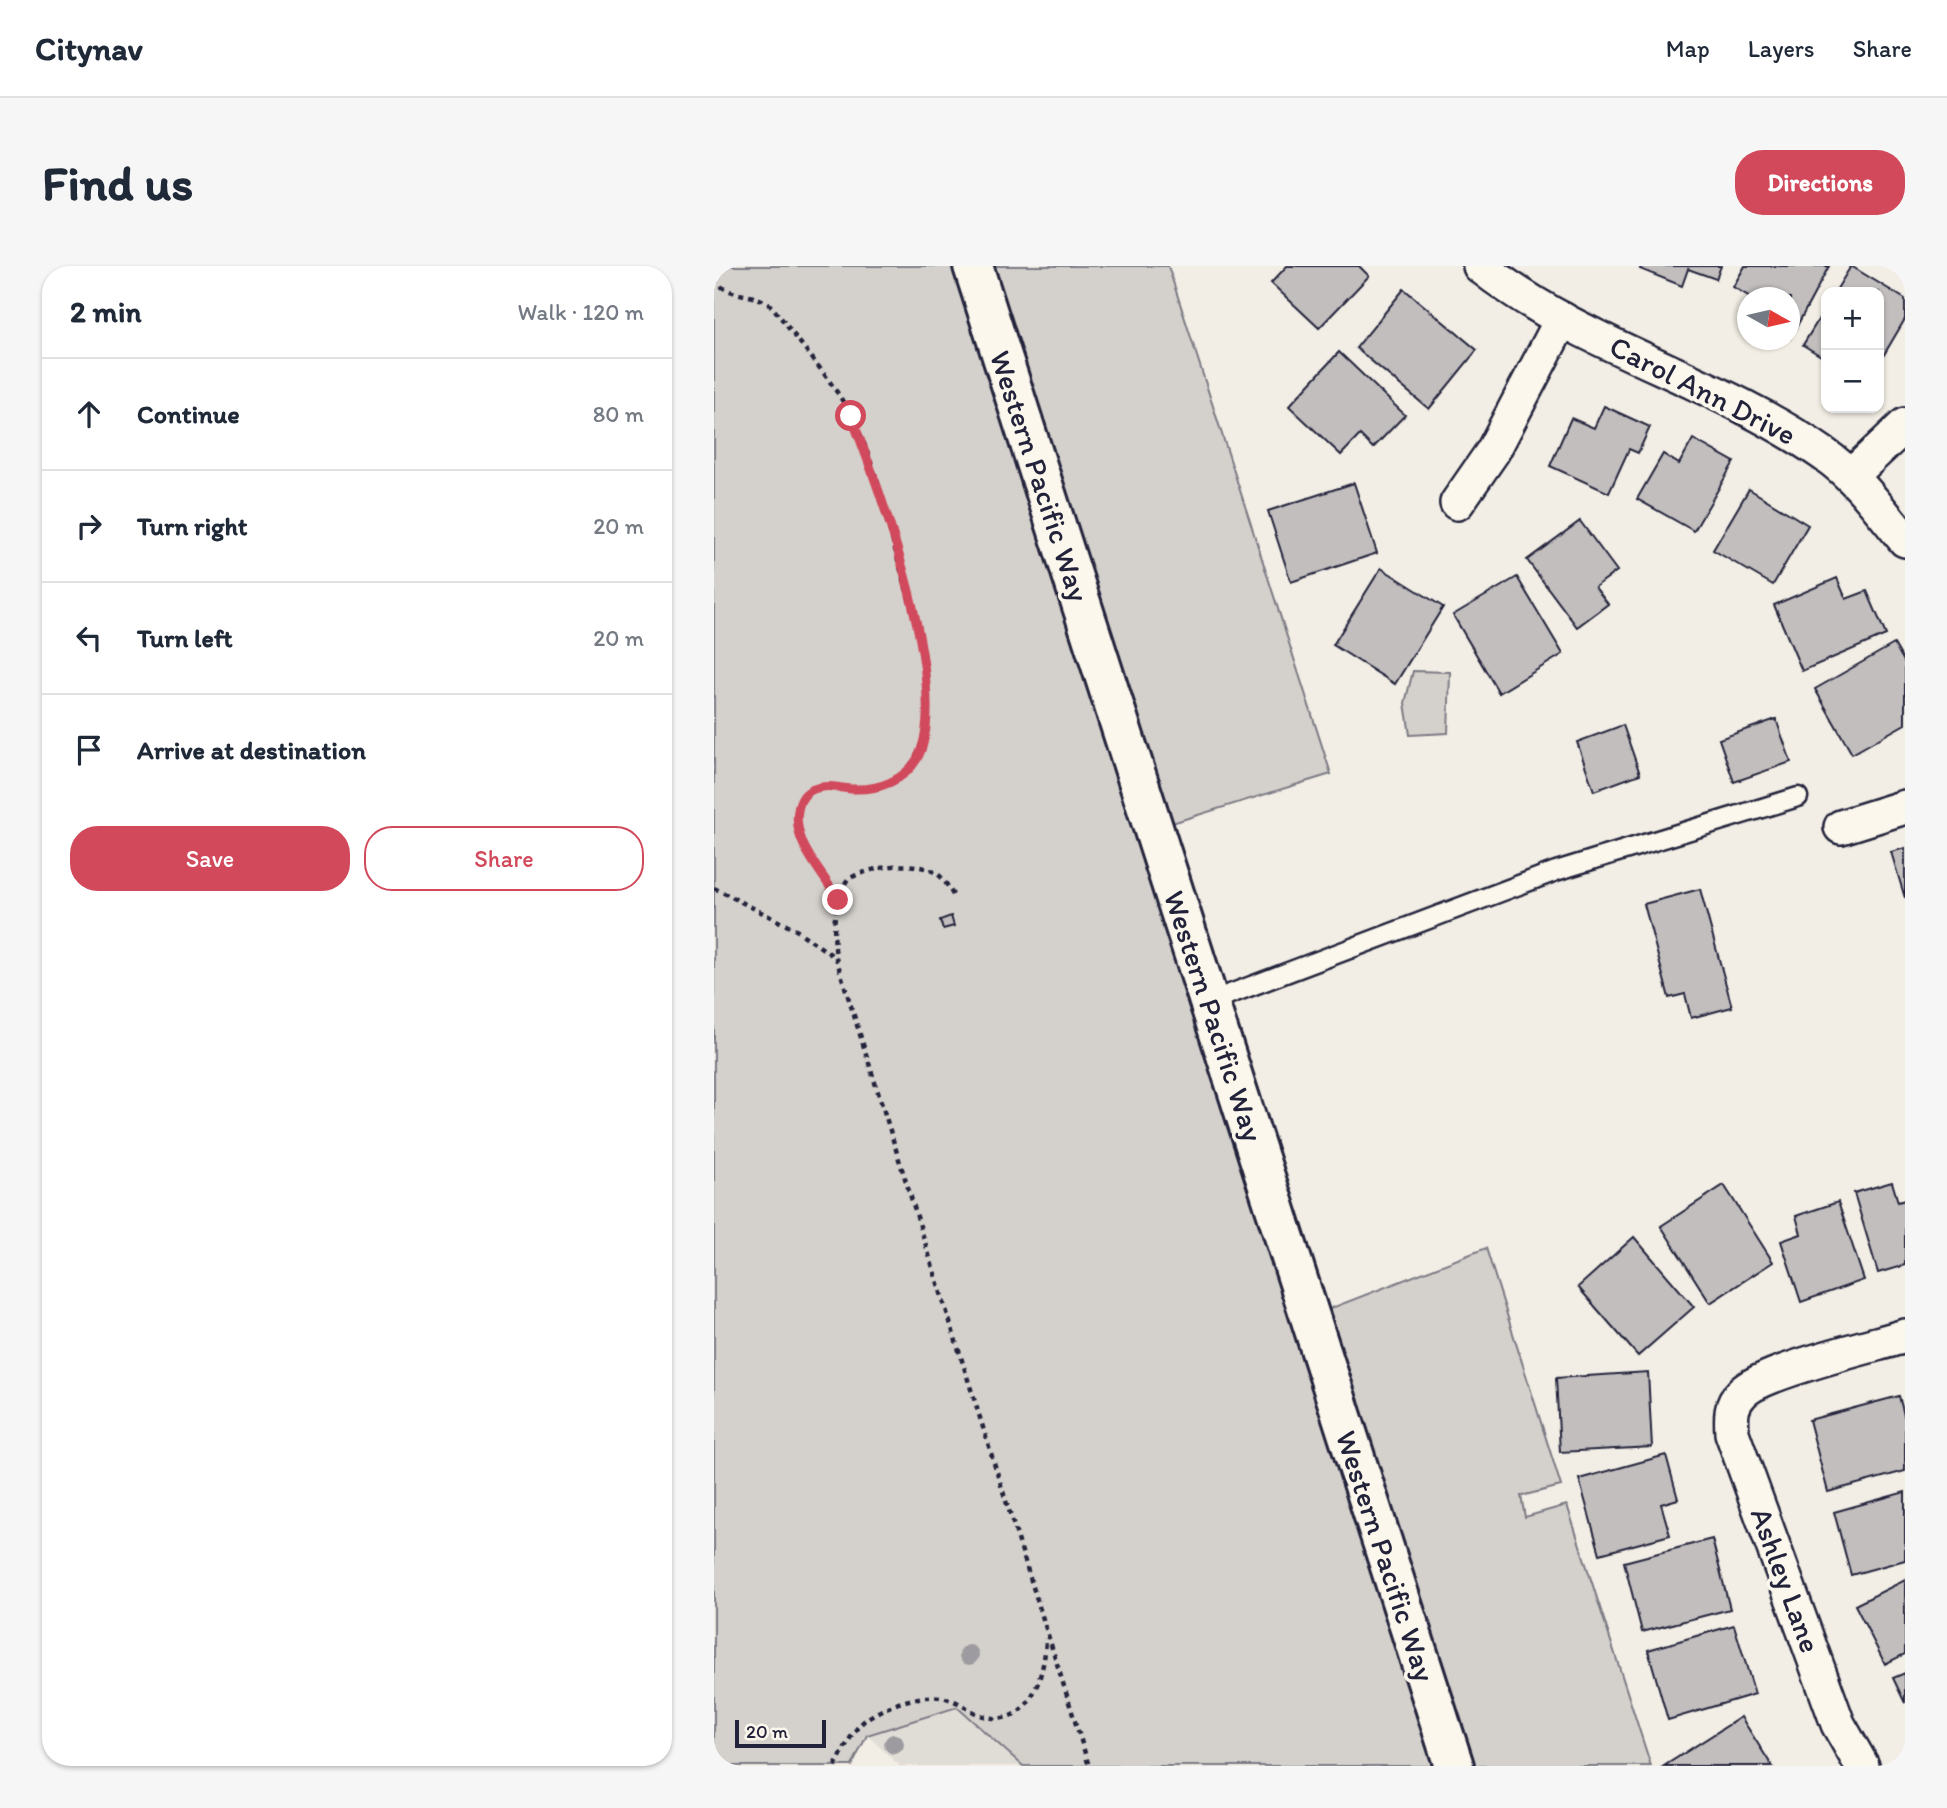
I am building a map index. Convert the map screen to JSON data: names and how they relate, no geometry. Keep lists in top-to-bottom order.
{
  "streets": {
    "street": ["Carol Ann Drive", "Western Pacific Way", "Ashley Lane"]
  },
  "scale_bar": "20 m",
  "north": "right",
  "page": {
    "header": "Citynav",
    "nav": ["Map", "Layers", "Share"],
    "buttons": [
      "Directions",
      ["Save", "Share"]
    ],
    "title": "Find us",
    "heading": ["2 min", "Walk · 120 m"],
    "map_buttons": ["+", "−"],
    "list": [
      ["Continue", "80 m"],
      ["Turn right", "20 m"],
      ["Turn left", "20 m"],
      "Arrive at destination"
    ],
    "scale": "20 m"
  }
}
